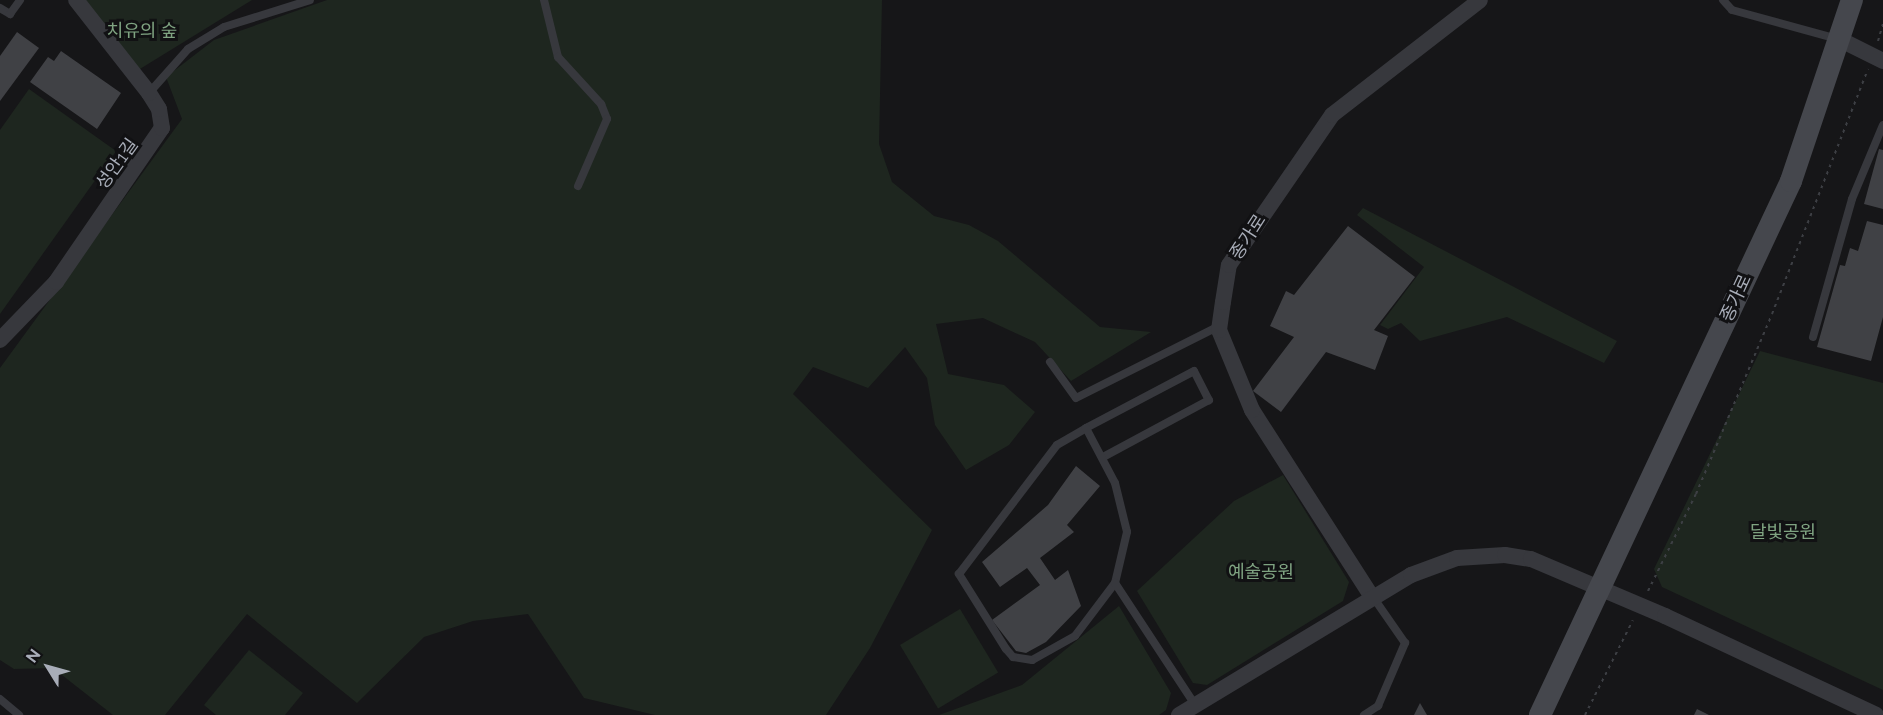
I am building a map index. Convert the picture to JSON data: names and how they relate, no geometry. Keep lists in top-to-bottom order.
{
  "streets": {
    "main road": ["종가로"],
    "street": ["성안1길"]
  },
  "parks": ["치유의 숲", "달빛공원", "예술공원"],
  "north": "top left"
}
